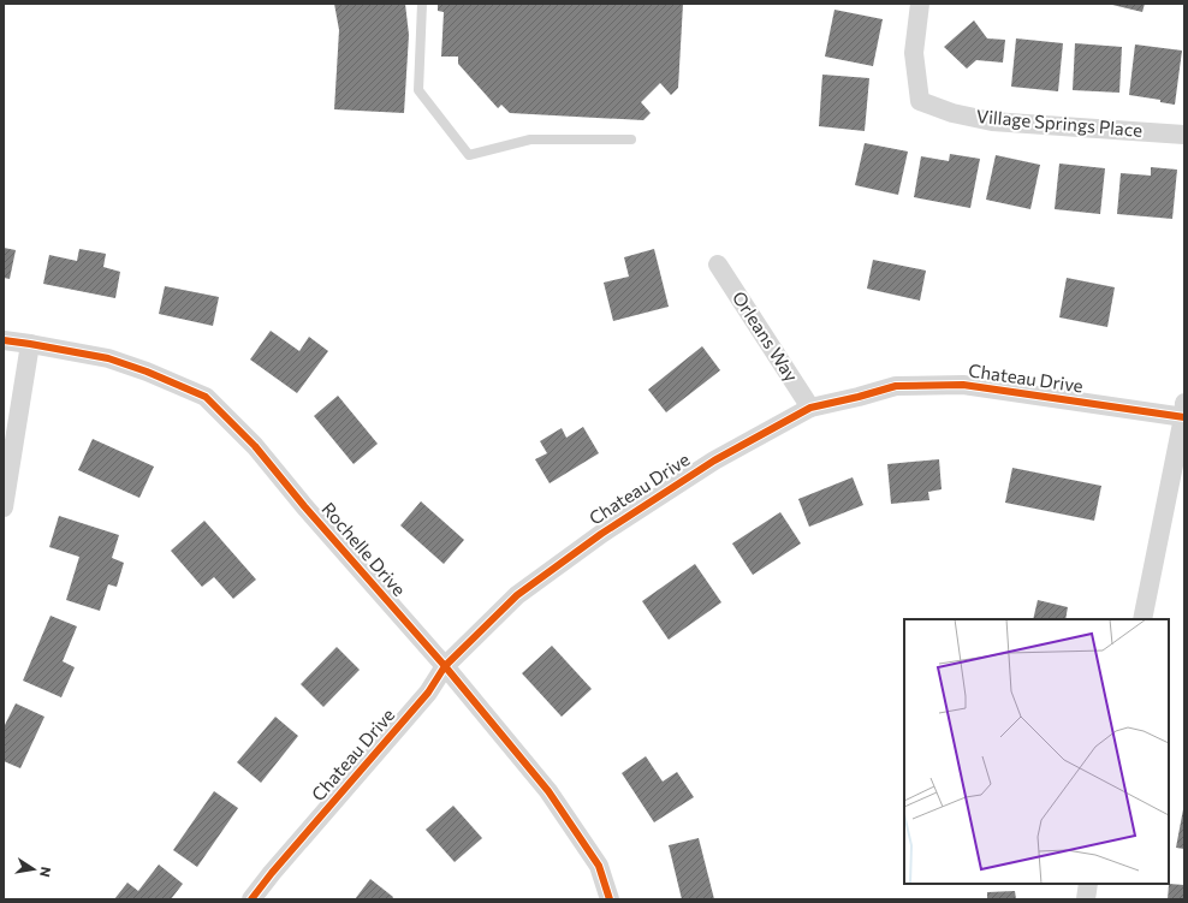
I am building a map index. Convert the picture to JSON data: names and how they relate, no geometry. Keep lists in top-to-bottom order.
{
  "streets": {
    "street": [
      "Village Springs Place",
      "Orleans Way",
      "Chateau Drive",
      "Rochelle Drive"
    ]
  },
  "crossings": [
    ["Orleans Way", "Chateau Drive"],
    ["Chateau Drive", "Rochelle Drive"]
  ],
  "north": "right"
}
